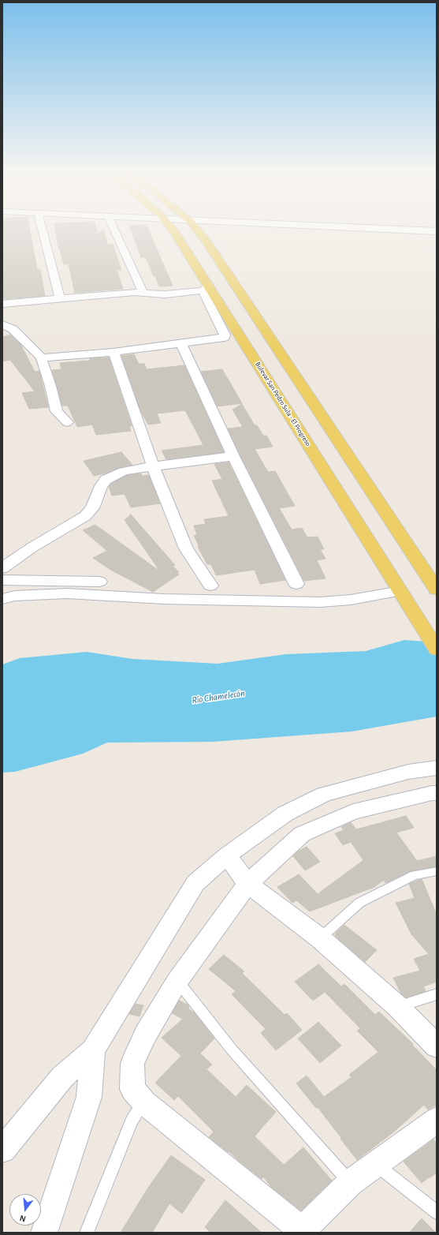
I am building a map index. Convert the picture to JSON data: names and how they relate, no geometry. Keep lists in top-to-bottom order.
{
  "streets": {
    "main road": ["Bulevar San Pedro Sula - El Progreso"]
  },
  "water": ["Río Chamelecón"],
  "north": "bottom"
}
